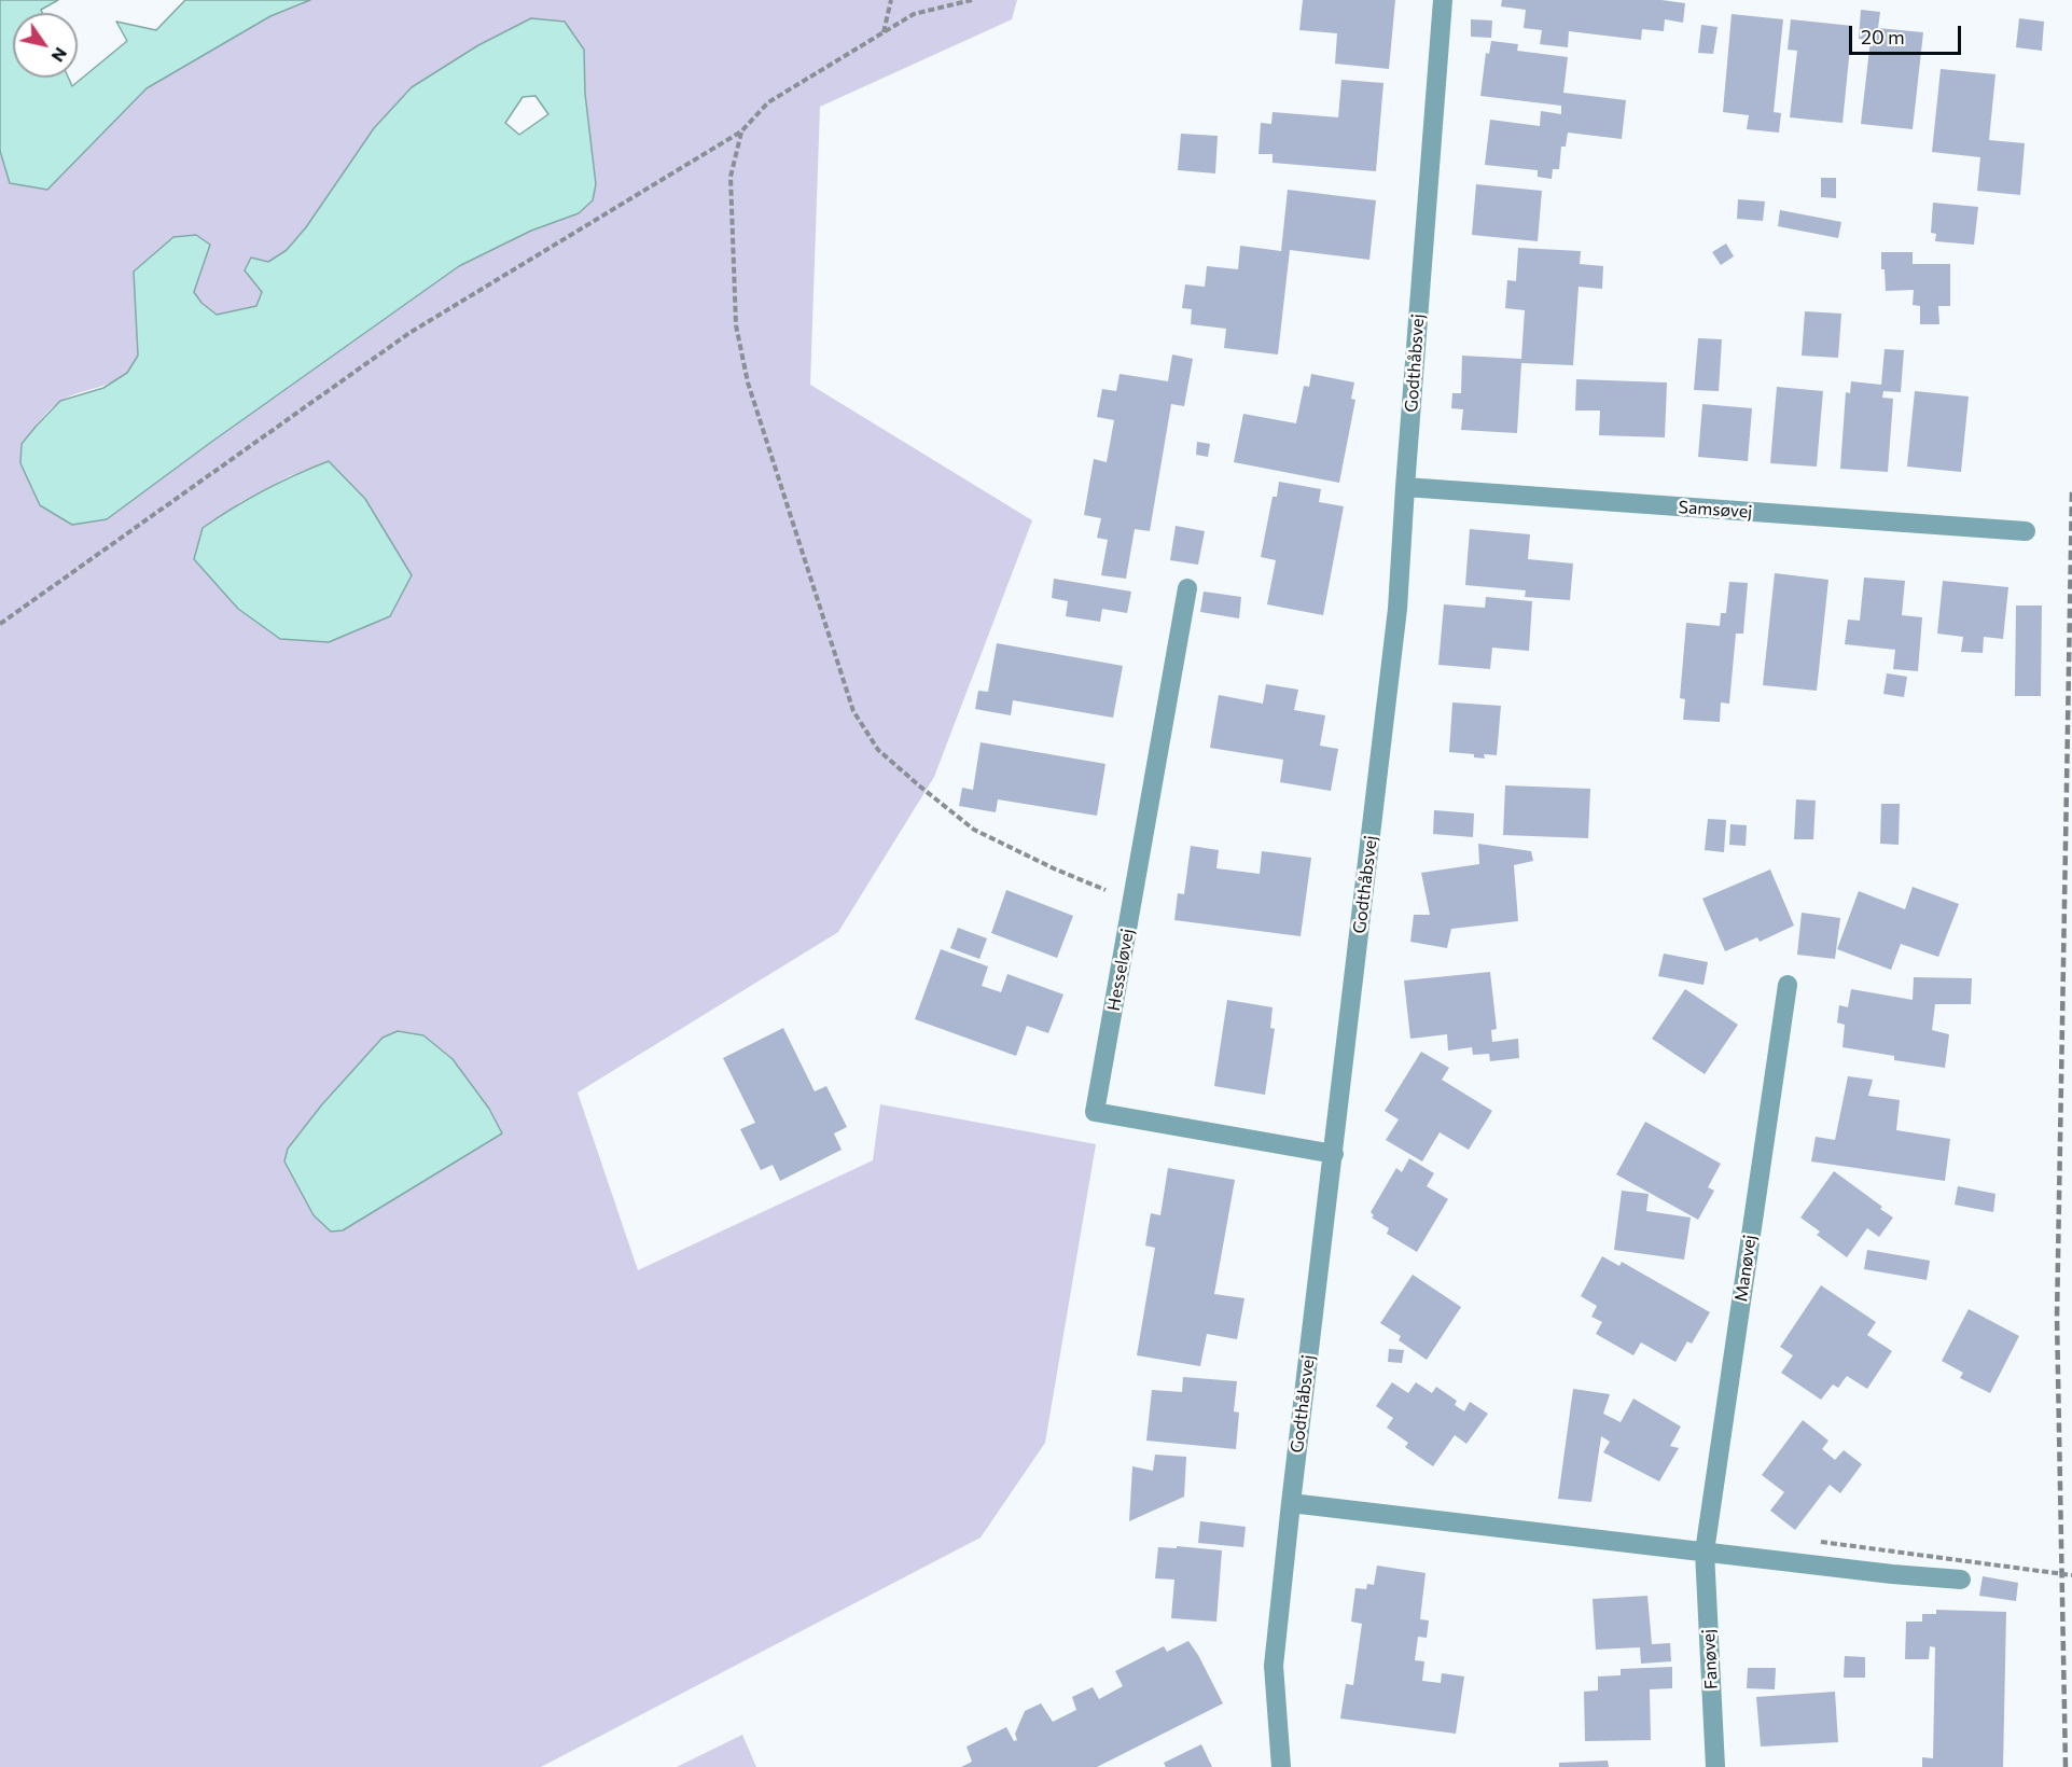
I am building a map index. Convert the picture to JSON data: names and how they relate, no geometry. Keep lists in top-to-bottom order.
{
  "streets": {
    "street": [
      "Godthåbsvej",
      "Samsøvej",
      "Hesseløvej",
      "Manøvej",
      "Fanøvej"
    ]
  },
  "crossings": [
    ["Godthåbsvej", "Samsøvej"],
    ["Godthåbsvej", "Hesseløvej"],
    ["Manøvej", "Fanøvej"]
  ],
  "scale_bar": "20 m",
  "north": "bottom right"
}
